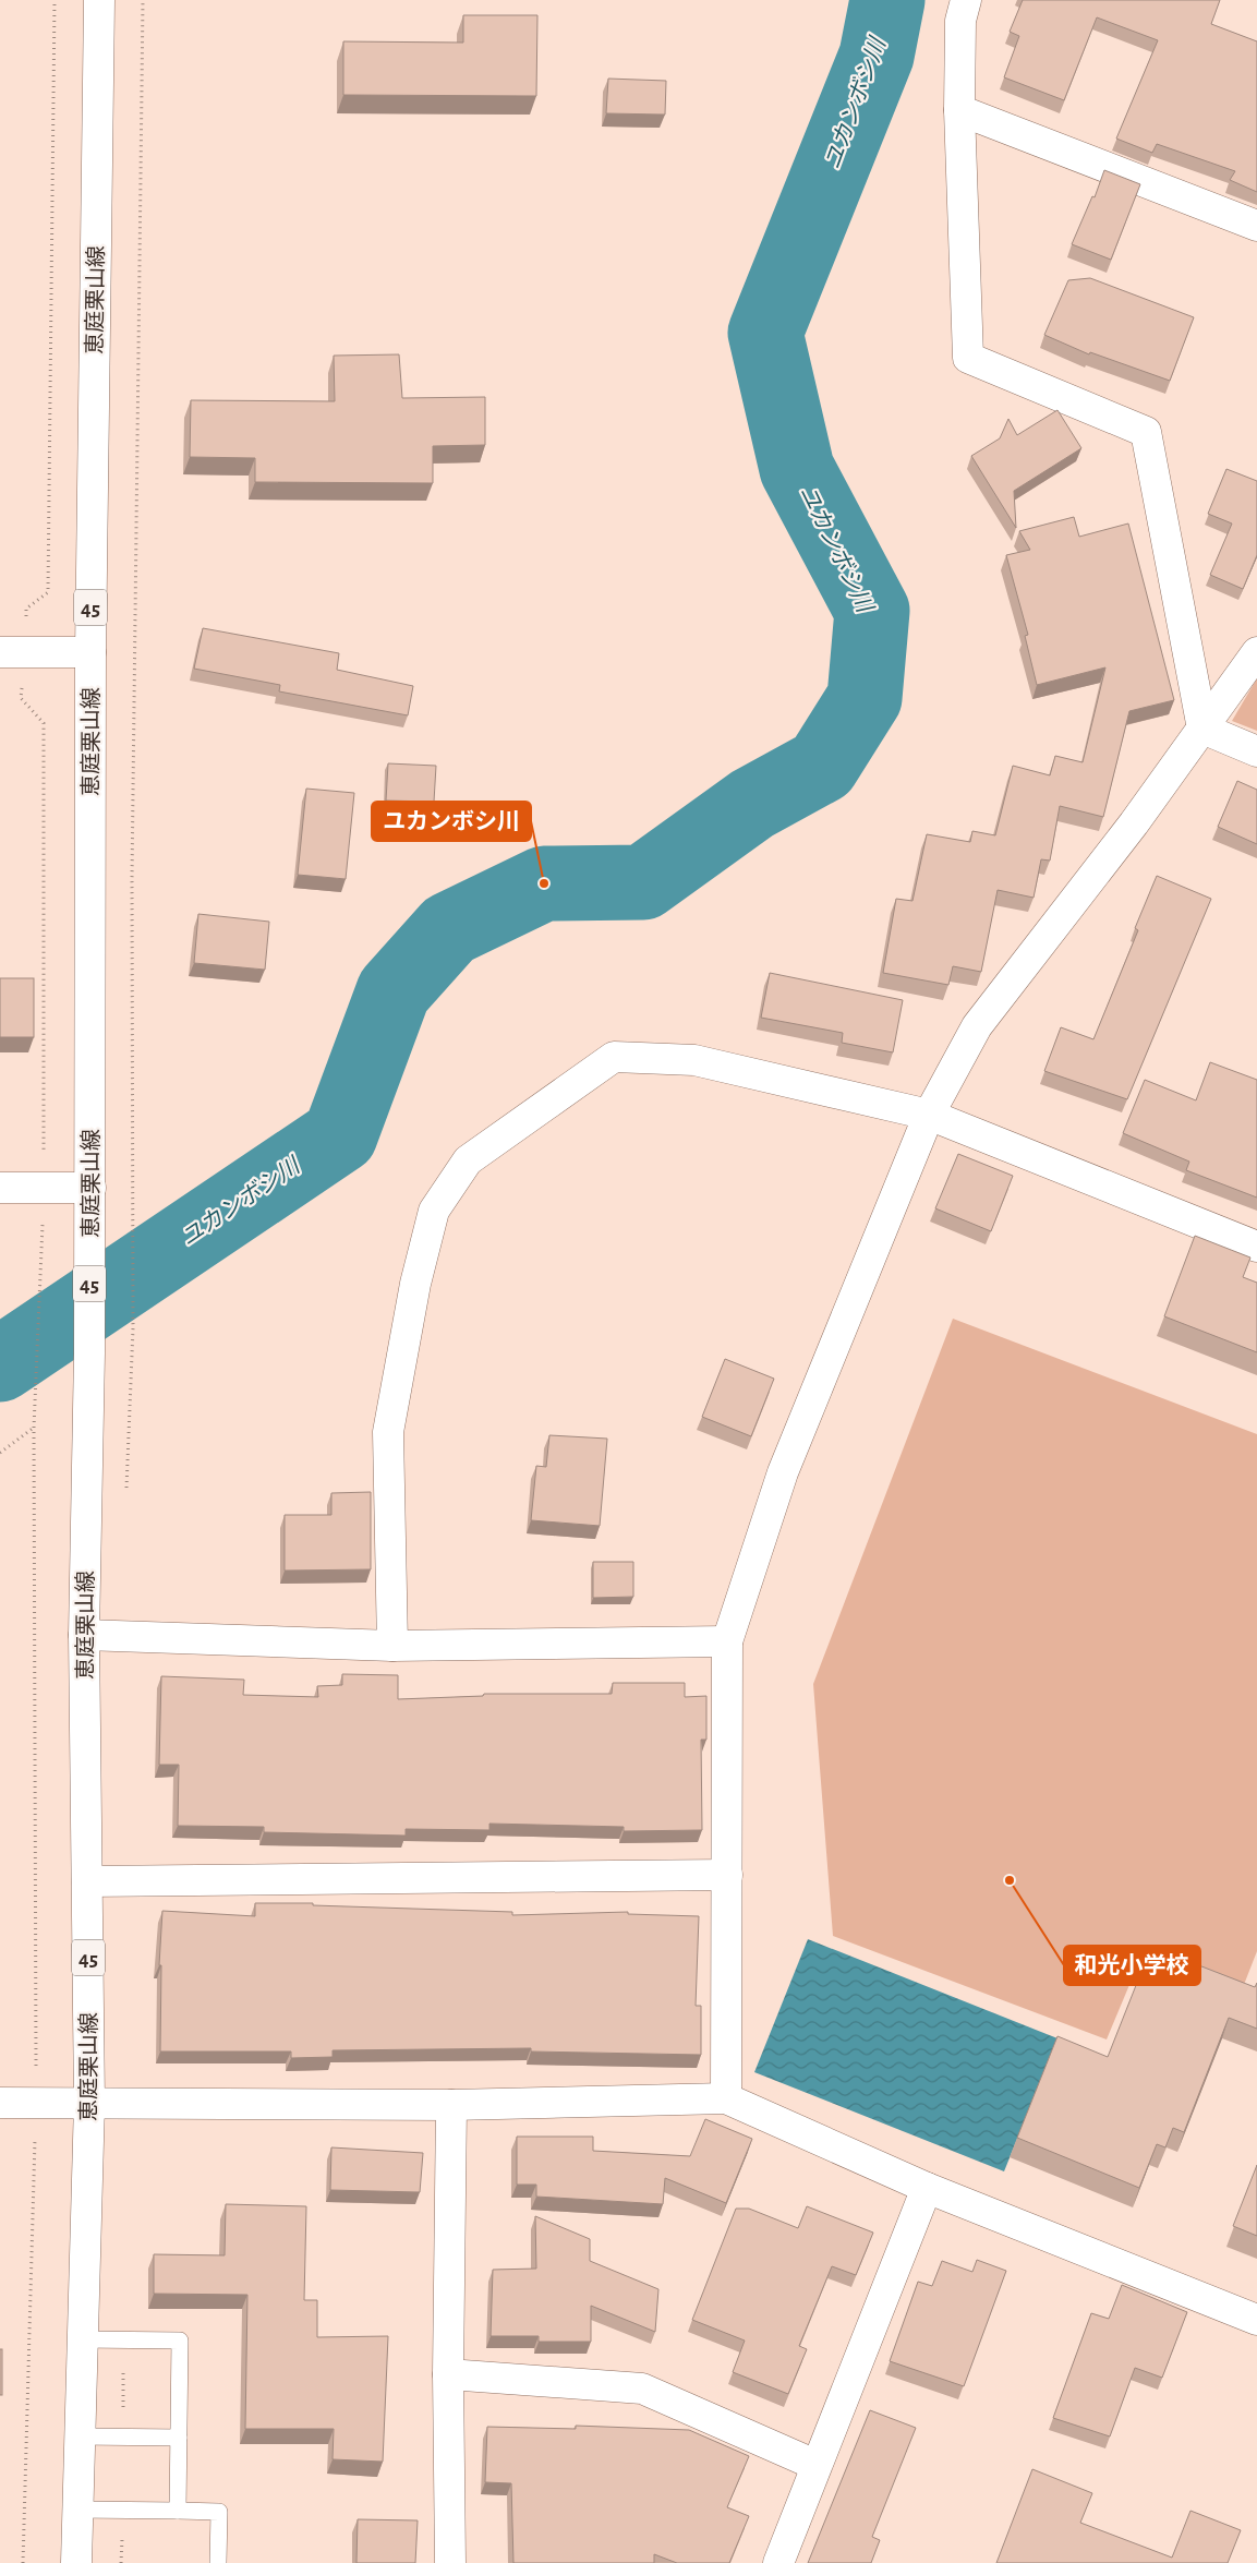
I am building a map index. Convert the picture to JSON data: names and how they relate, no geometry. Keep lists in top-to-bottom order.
{
  "streets": {
    "street": ["恵庭栗山線", "45"]
  },
  "water": ["ユカンボシ川"],
  "places": ["ユカンボシ川", "和光小学校"]
}
